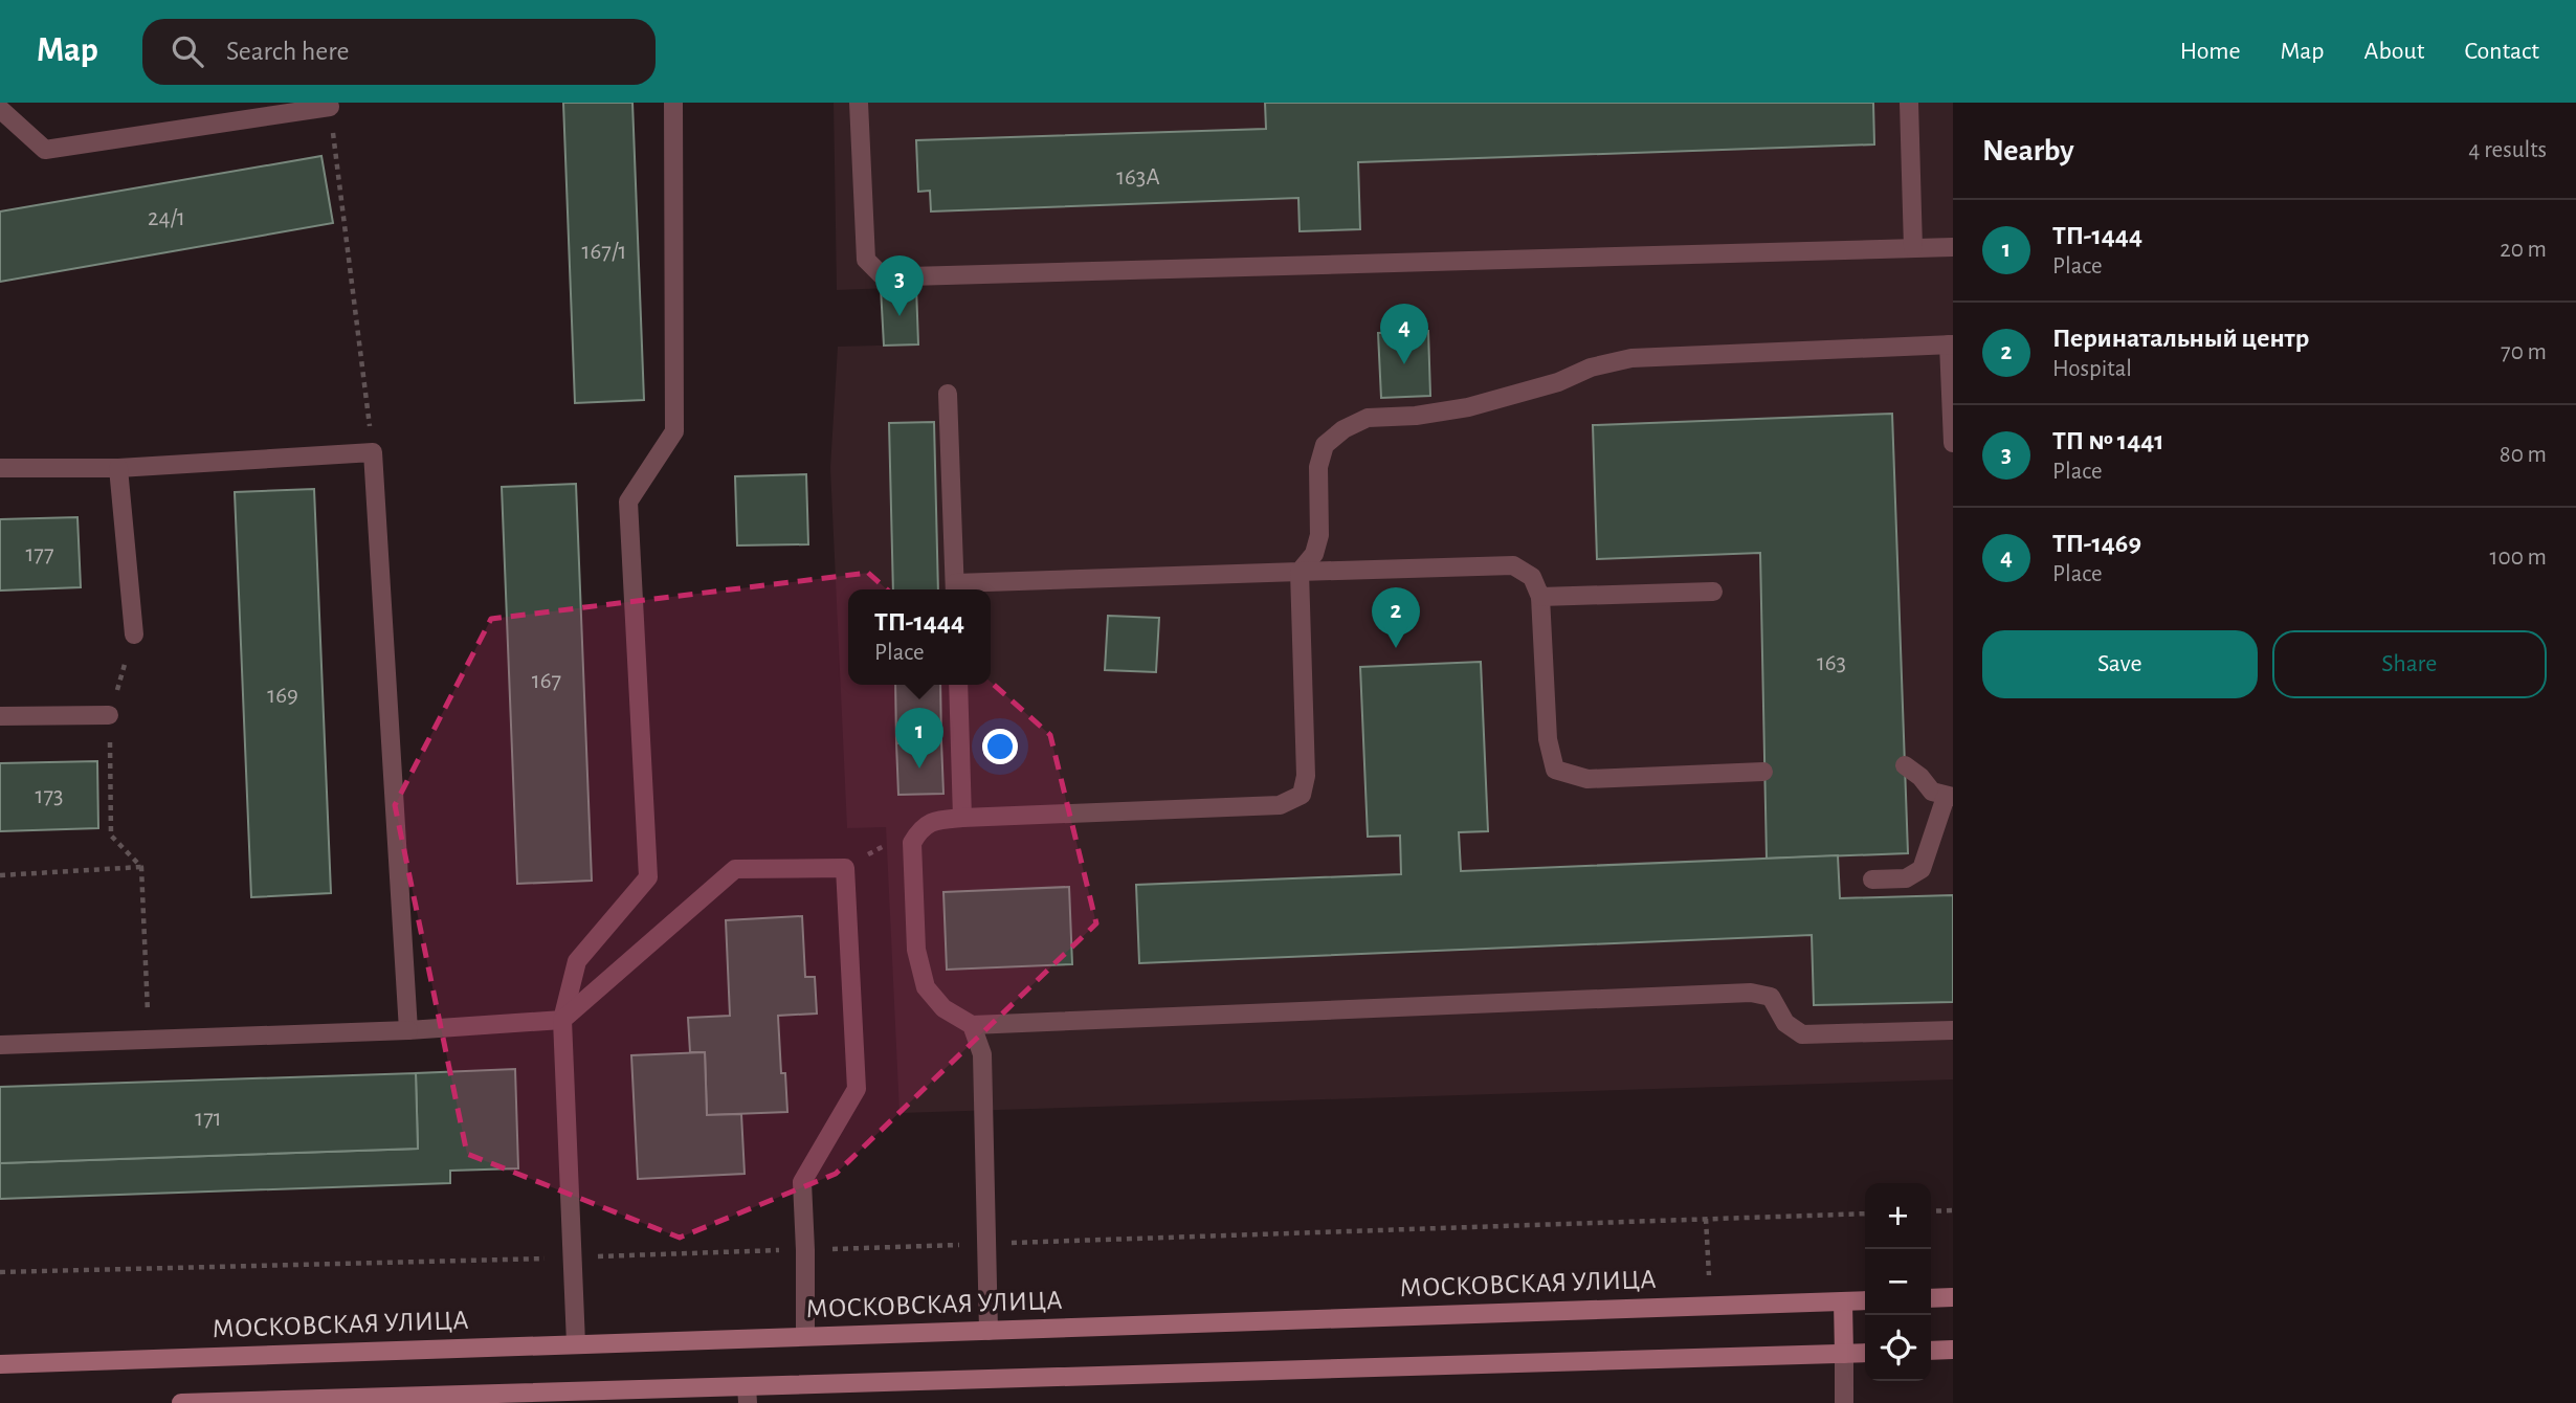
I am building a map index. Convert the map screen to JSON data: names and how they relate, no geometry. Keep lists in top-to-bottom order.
{
  "streets": {
    "main road": ["МОСКОВСКАЯ УЛИЦА"]
  },
  "house_numbers": [
    "163А",
    "24/1",
    "167/1",
    "177",
    "163",
    "167",
    "169",
    "173",
    "171"
  ],
  "page": {
    "header": "Map",
    "search": "Search here",
    "nav": [
      "Home",
      "Map",
      "About",
      "Contact"
    ],
    "heading": ["Nearby", "4 results"],
    "list": [
      {
        "mark": "1",
        "name": "ТП-1444",
        "note": "Place",
        "value": "20 m"
      },
      {
        "mark": "2",
        "name": "Перинатальный центр",
        "note": "Hospital",
        "value": "70 m"
      },
      {
        "mark": "3",
        "name": "ТП № 1441",
        "note": "Place",
        "value": "80 m"
      },
      {
        "mark": "4",
        "name": "ТП-1469",
        "note": "Place",
        "value": "100 m"
      }
    ],
    "pins": [
      "3",
      "4",
      "2",
      "1"
    ],
    "popup": ["ТП-1444", "Place"],
    "buttons": ["Save", "Share"],
    "map_buttons": ["+", "−"]
  }
}
